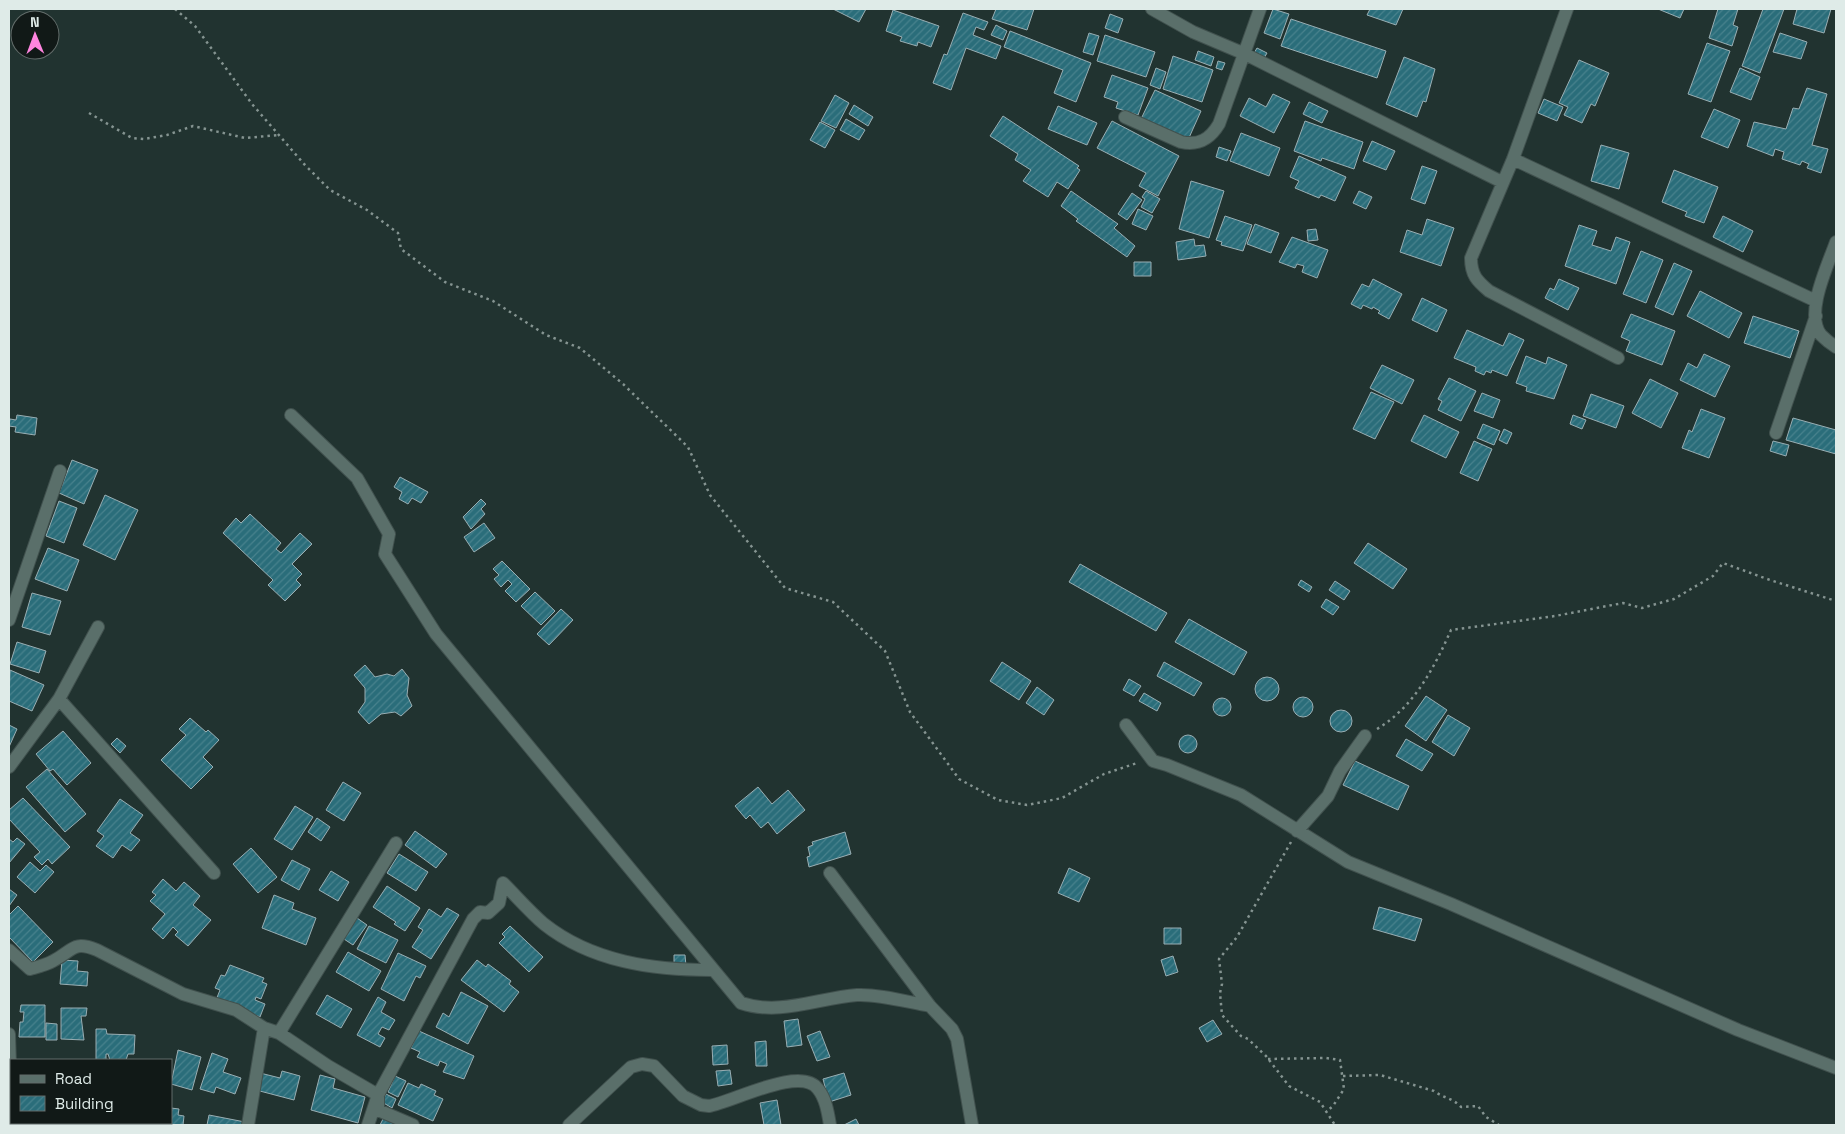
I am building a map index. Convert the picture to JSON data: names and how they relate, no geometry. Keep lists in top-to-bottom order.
{
  "legend": ["Road", "Building"],
  "north": "top"
}
